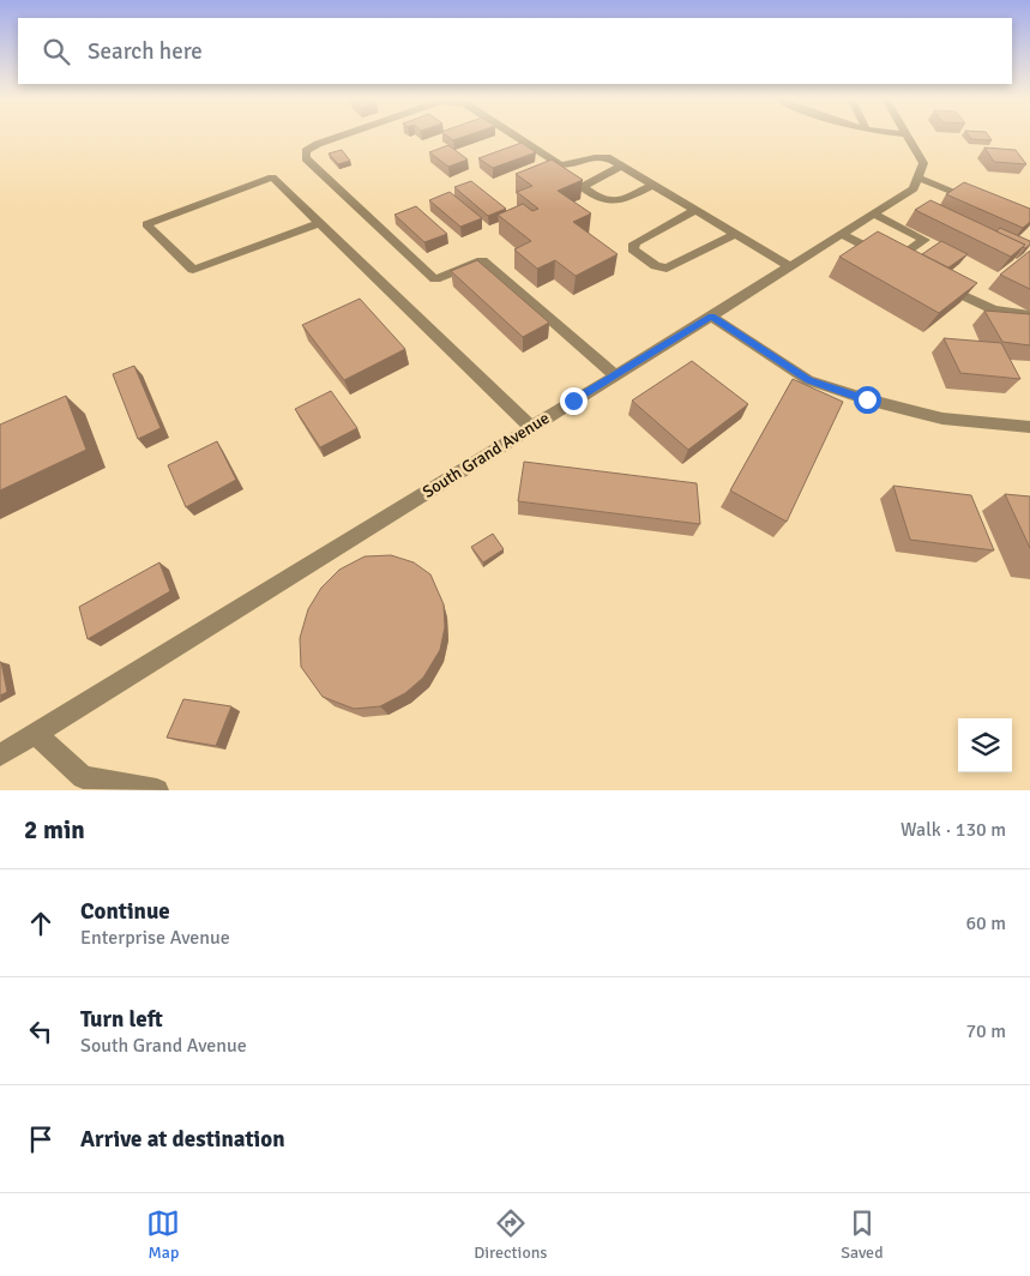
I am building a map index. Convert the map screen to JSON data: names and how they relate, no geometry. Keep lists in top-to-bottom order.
{
  "streets": {
    "street": ["South Grand Avenue"]
  },
  "page": {
    "search": "Search here",
    "heading": ["2 min", "Walk · 130 m"],
    "list": [
      ["Continue", "Enterprise Avenue", "60 m"],
      ["Turn left", "South Grand Avenue", "70 m"],
      "Arrive at destination"
    ],
    "nav": ["Map", "Directions", "Saved"]
  }
}
